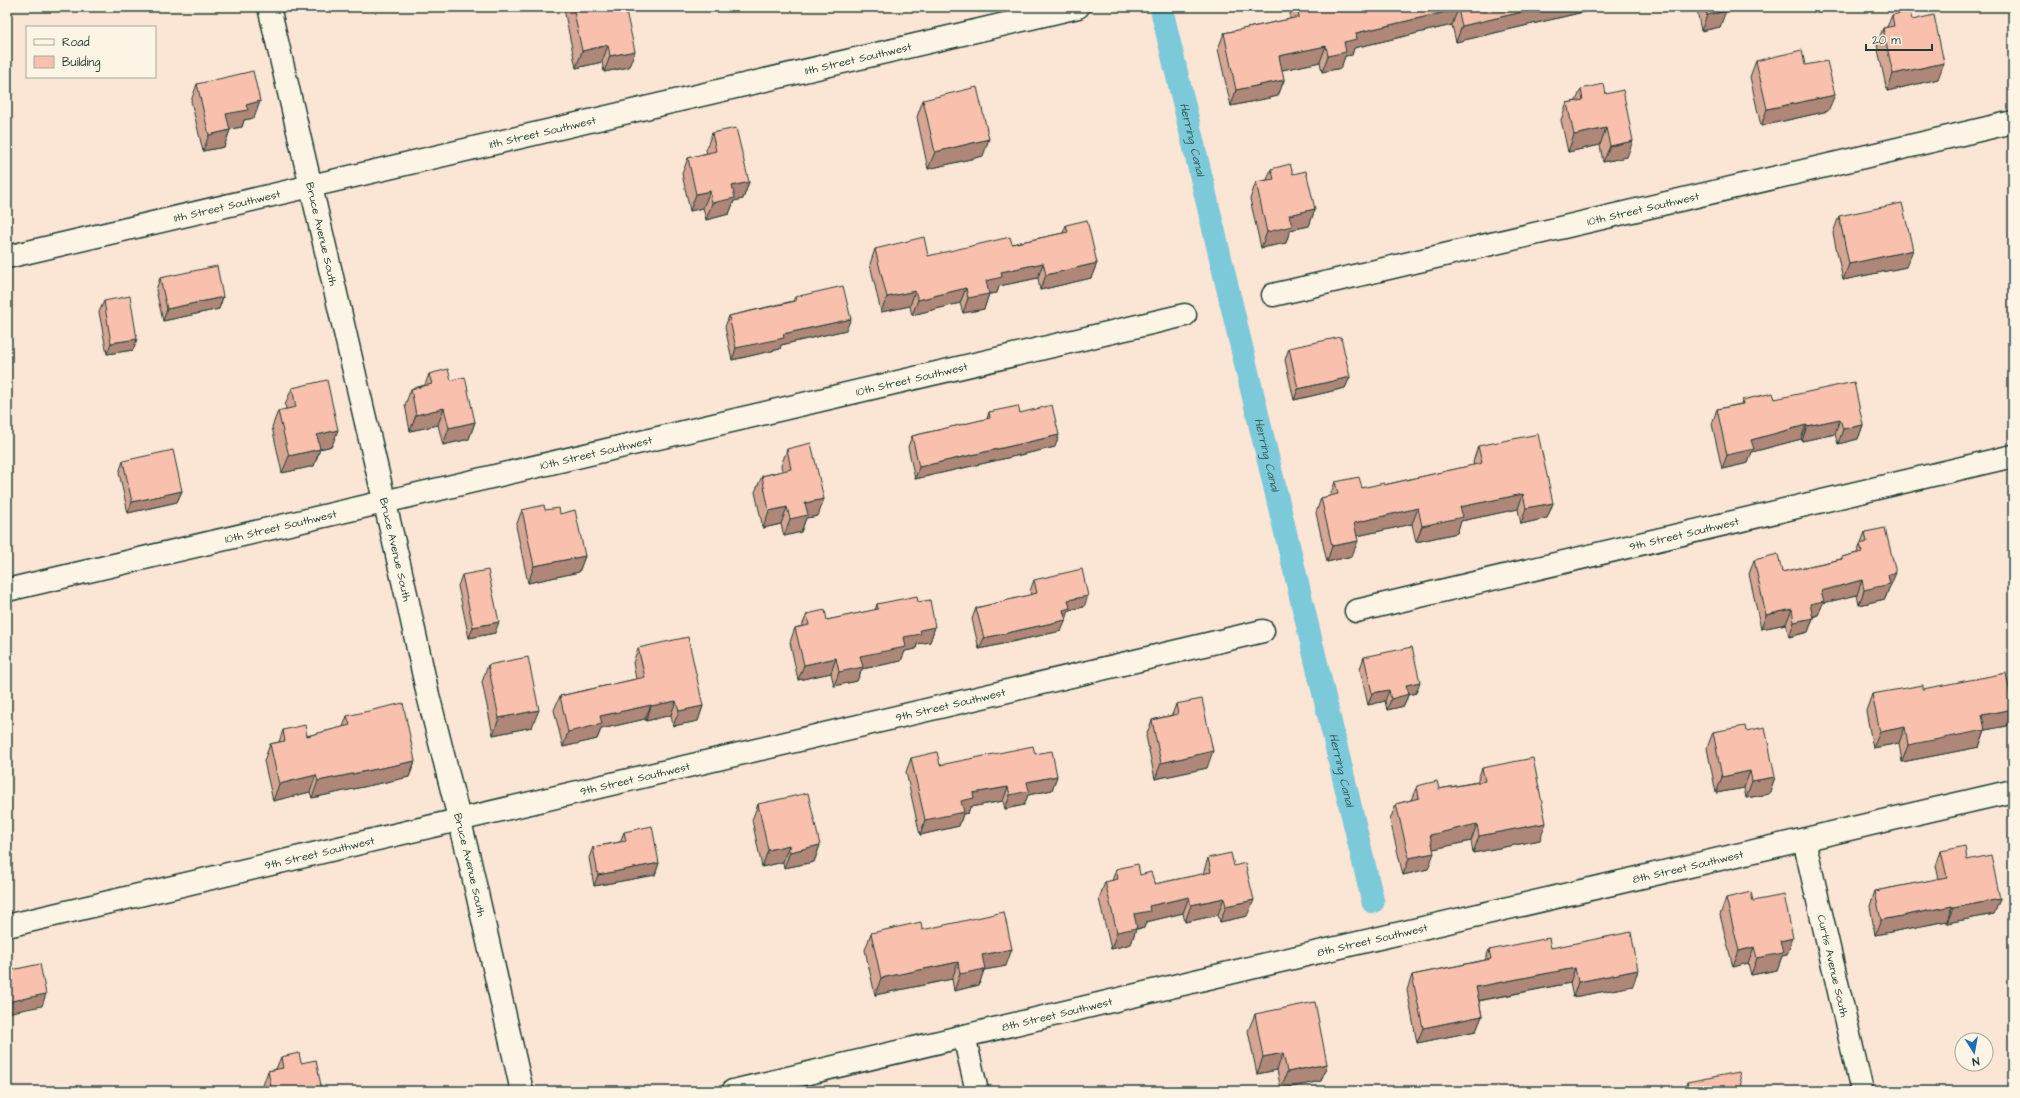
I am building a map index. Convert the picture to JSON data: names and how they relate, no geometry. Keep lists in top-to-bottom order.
{
  "streets": {
    "street": [
      "11th Street Southwest",
      "10th Street Southwest",
      "Bruce Avenue South",
      "9th Street Southwest",
      "8th Street Southwest",
      "Curtis Avenue South"
    ]
  },
  "crossings": [
    ["11th Street Southwest", "Bruce Avenue South"],
    ["10th Street Southwest", "Bruce Avenue South"],
    ["Bruce Avenue South", "9th Street Southwest"],
    ["8th Street Southwest", "Curtis Avenue South"]
  ],
  "water": ["Herring Canal"],
  "legend": ["Road", "Building"],
  "scale_bar": "20 m",
  "north": "bottom"
}
